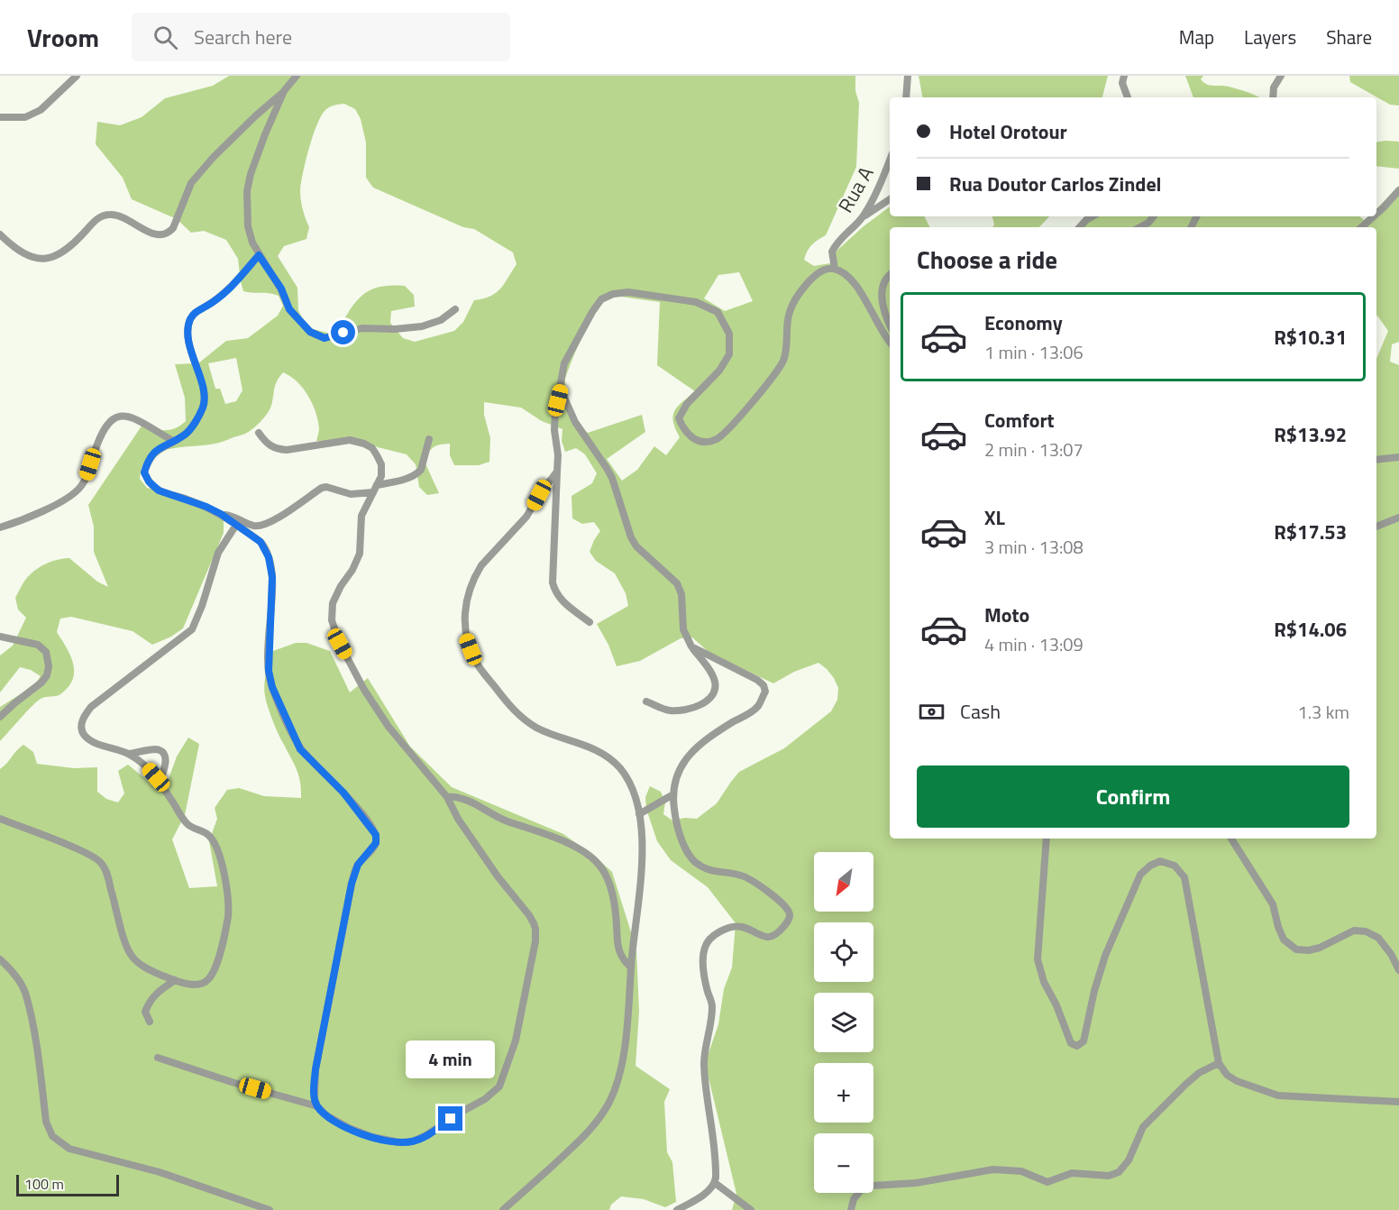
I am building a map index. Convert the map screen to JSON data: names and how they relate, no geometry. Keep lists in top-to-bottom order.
{
  "streets": {
    "street": ["Rua A"]
  },
  "scale_bar": "100 m",
  "north": "bottom left",
  "page": {
    "header": "Vroom",
    "search": "Search here",
    "nav": ["Map", "Layers", "Share"],
    "banner": ["Hotel Orotour", "Rua Doutor Carlos Zindel"],
    "heading": "Choose a ride",
    "list": [
      {
        "name": "Economy",
        "note": "1 min · 13:06",
        "value": "R$10.31"
      },
      {
        "name": "Comfort",
        "note": "2 min · 13:07",
        "value": "R$13.92"
      },
      {
        "name": "XL",
        "note": "3 min · 13:08",
        "value": "R$17.53"
      },
      {
        "name": "Moto",
        "note": "4 min · 13:09",
        "value": "R$14.06"
      }
    ],
    "pay": ["Cash", "1.3 km"],
    "buttons": "Confirm",
    "map_buttons": ["+", "−"],
    "bubble": "4 min",
    "scale": "100 m"
  }
}
